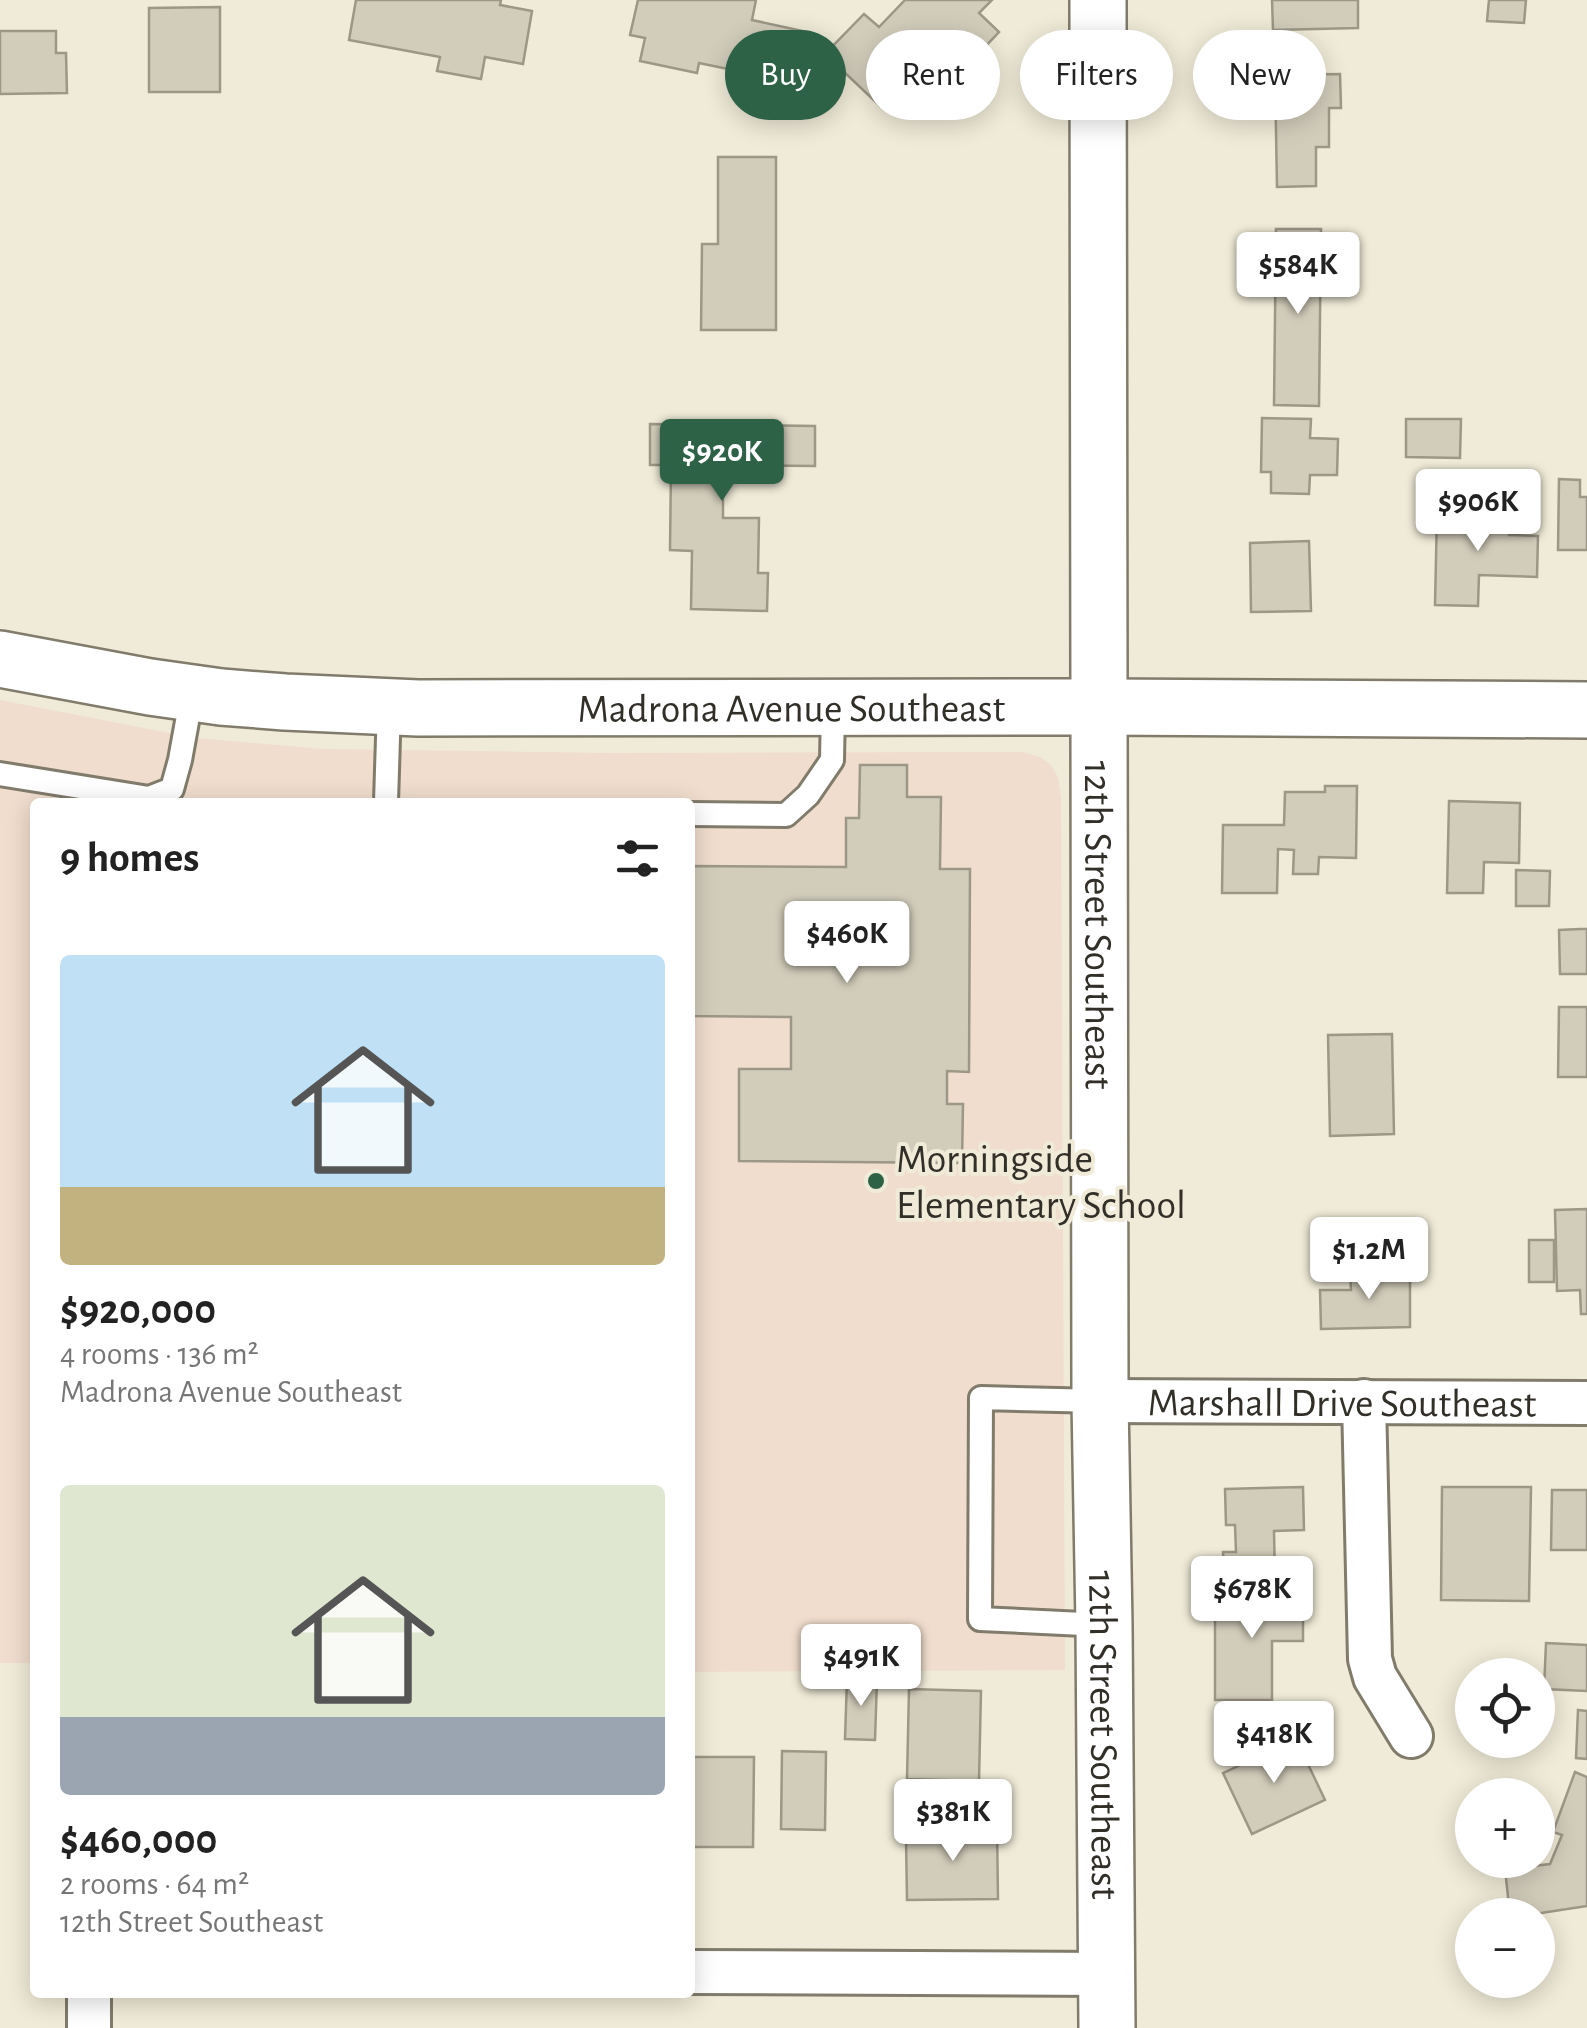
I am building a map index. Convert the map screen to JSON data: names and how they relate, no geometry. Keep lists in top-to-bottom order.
{
  "streets": {
    "main road": ["Madrona Avenue Southeast", "12th Street Southeast"],
    "street": ["Marshall Drive Southeast"]
  },
  "crossings": [
    ["Madrona Avenue Southeast", "12th Street Southeast"],
    ["12th Street Southeast", "Marshall Drive Southeast"]
  ],
  "places": ["Morningside Elementary School"],
  "page": {
    "chip": [
      "Buy",
      "Rent",
      "Filters",
      "New"
    ],
    "price": [
      "$584K",
      "$920K",
      "$906K",
      "$460K",
      "$1.2M",
      "$678K",
      "$491K",
      "$418K",
      "$381K"
    ],
    "heading": "9 homes",
    "list": [
      {
        "name": "$920,000",
        "note": "4 rooms · 136 m² · Madrona Avenue Southeast"
      },
      {
        "name": "$460,000",
        "note": "2 rooms · 64 m² · 12th Street Southeast"
      }
    ],
    "map_buttons": ["+", "−"]
  }
}
